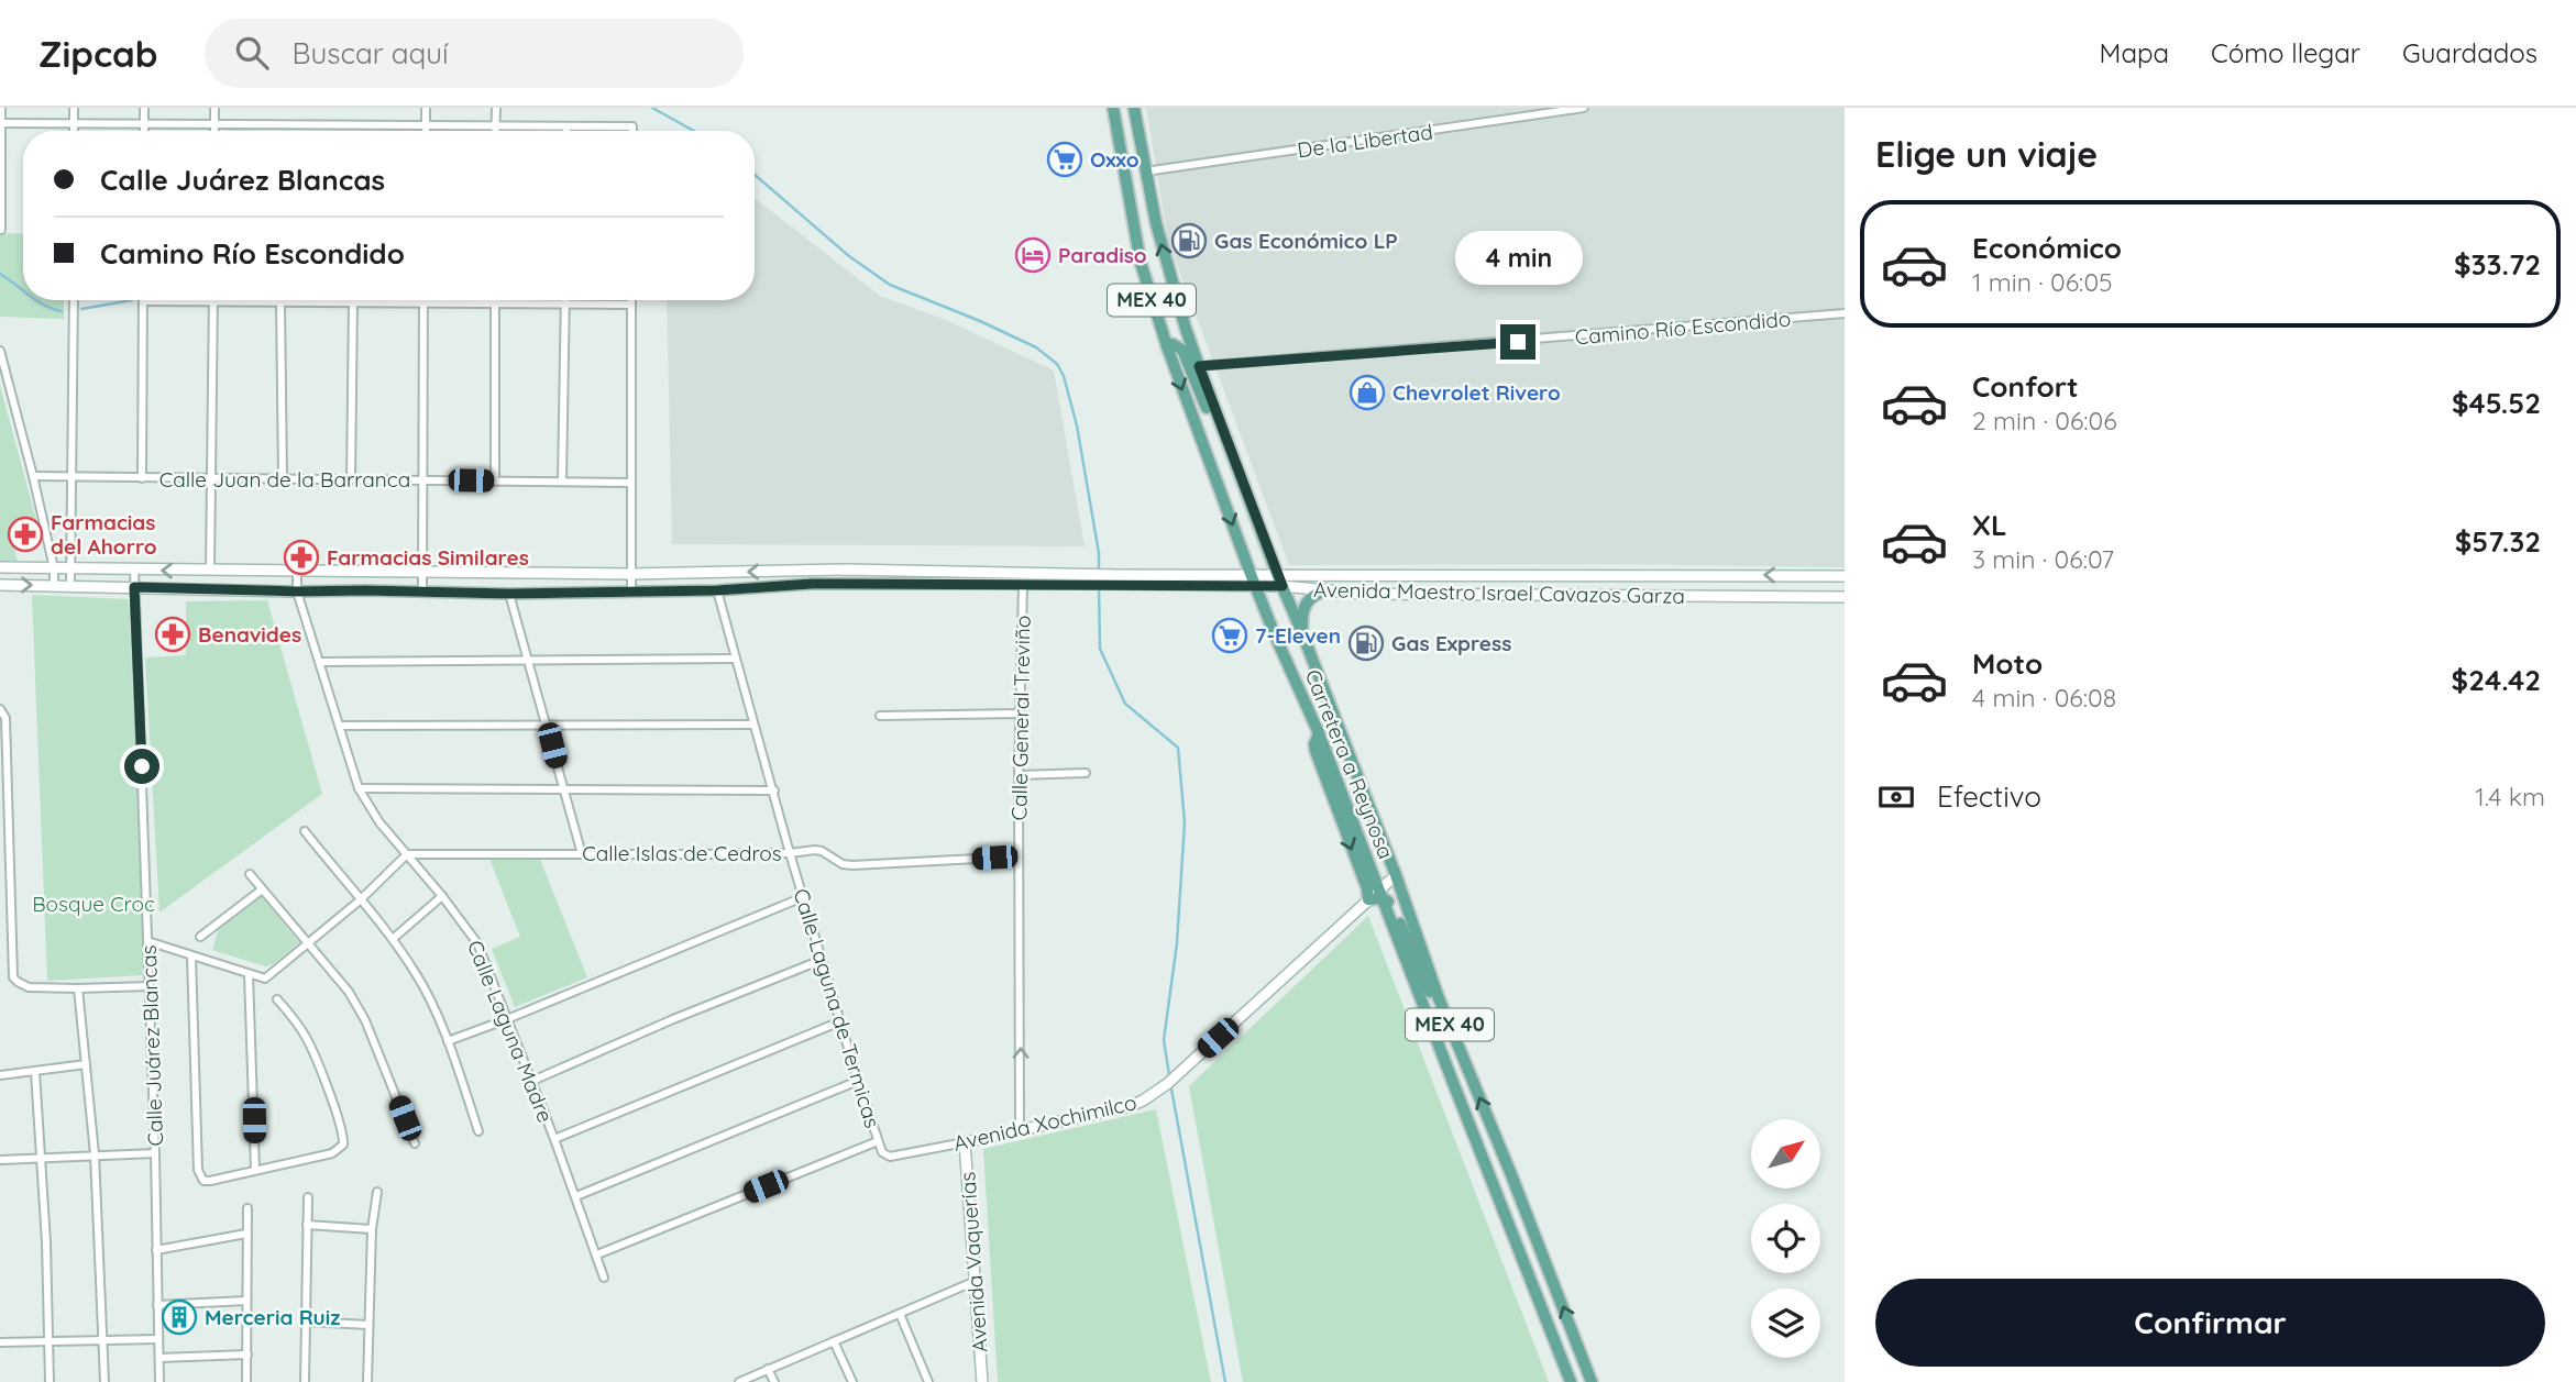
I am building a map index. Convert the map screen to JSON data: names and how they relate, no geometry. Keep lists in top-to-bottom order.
{
  "streets": {
    "main road": [
      "MEX 40",
      "Avenida Maestro Israel Cavazos Garza",
      "Carretera a Reynosa",
      "Avenida Xochimilco",
      "Avenida Vaquerías"
    ],
    "street": [
      "De la Libertad",
      "Camino Río Escondido",
      "Calle Juan de la Barranca",
      "Calle General Treviño",
      "Calle Islas de Cedros",
      "Calle Laguna de Termicas",
      "Calle Laguna Madre",
      "Calle Juárez Blancas"
    ]
  },
  "crossings": [
    ["De la Libertad", "Carretera a Reynosa"],
    ["Camino Río Escondido", "Carretera a Reynosa"],
    ["Avenida Maestro Israel Cavazos Garza", "Calle General Treviño"],
    ["Avenida Maestro Israel Cavazos Garza", "Carretera a Reynosa"],
    ["Avenida Maestro Israel Cavazos Garza", "Calle Laguna de Termicas"],
    ["Avenida Maestro Israel Cavazos Garza", "Calle Laguna Madre"],
    ["Avenida Maestro Israel Cavazos Garza", "Calle Juárez Blancas"],
    ["Calle General Treviño", "Calle Islas de Cedros"],
    ["Calle General Treviño", "Avenida Xochimilco"],
    ["Calle Islas de Cedros", "Calle Laguna de Termicas"],
    ["Calle Islas de Cedros", "Calle Laguna Madre"],
    ["Calle Laguna de Termicas", "Avenida Xochimilco"],
    ["Avenida Xochimilco", "Avenida Vaquerías"]
  ],
  "one_way": ["Calle General Treviño"],
  "parks": ["Bosque Croc"],
  "places": {
    "supermarket": ["Oxxo", "7-Eleven"],
    "fuel station": ["Gas Económico LP", "Gas Express"],
    "hotel": ["Paradiso"],
    "shop": ["Chevrolet Rivero"],
    "pharmacy": ["Farmacias del Ahorro", "Farmacias Similares", "Benavides"],
    "building": ["Merceria Ruiz"]
  },
  "north": "top right",
  "page": {
    "header": "Zipcab",
    "search": "Buscar aquí",
    "nav": ["Mapa", "Cómo llegar", "Guardados"],
    "heading": "Elige un viaje",
    "banner": ["Calle Juárez Blancas", "Camino Río Escondido"],
    "list": [
      {
        "name": "Económico",
        "note": "1 min · 06:05",
        "value": "$33.72"
      },
      {
        "name": "Confort",
        "note": "2 min · 06:06",
        "value": "$45.52"
      },
      {
        "name": "XL",
        "note": "3 min · 06:07",
        "value": "$57.32"
      },
      {
        "name": "Moto",
        "note": "4 min · 06:08",
        "value": "$24.42"
      }
    ],
    "bubble": "4 min",
    "pay": ["Efectivo", "1.4 km"],
    "buttons": "Confirmar"
  }
}
